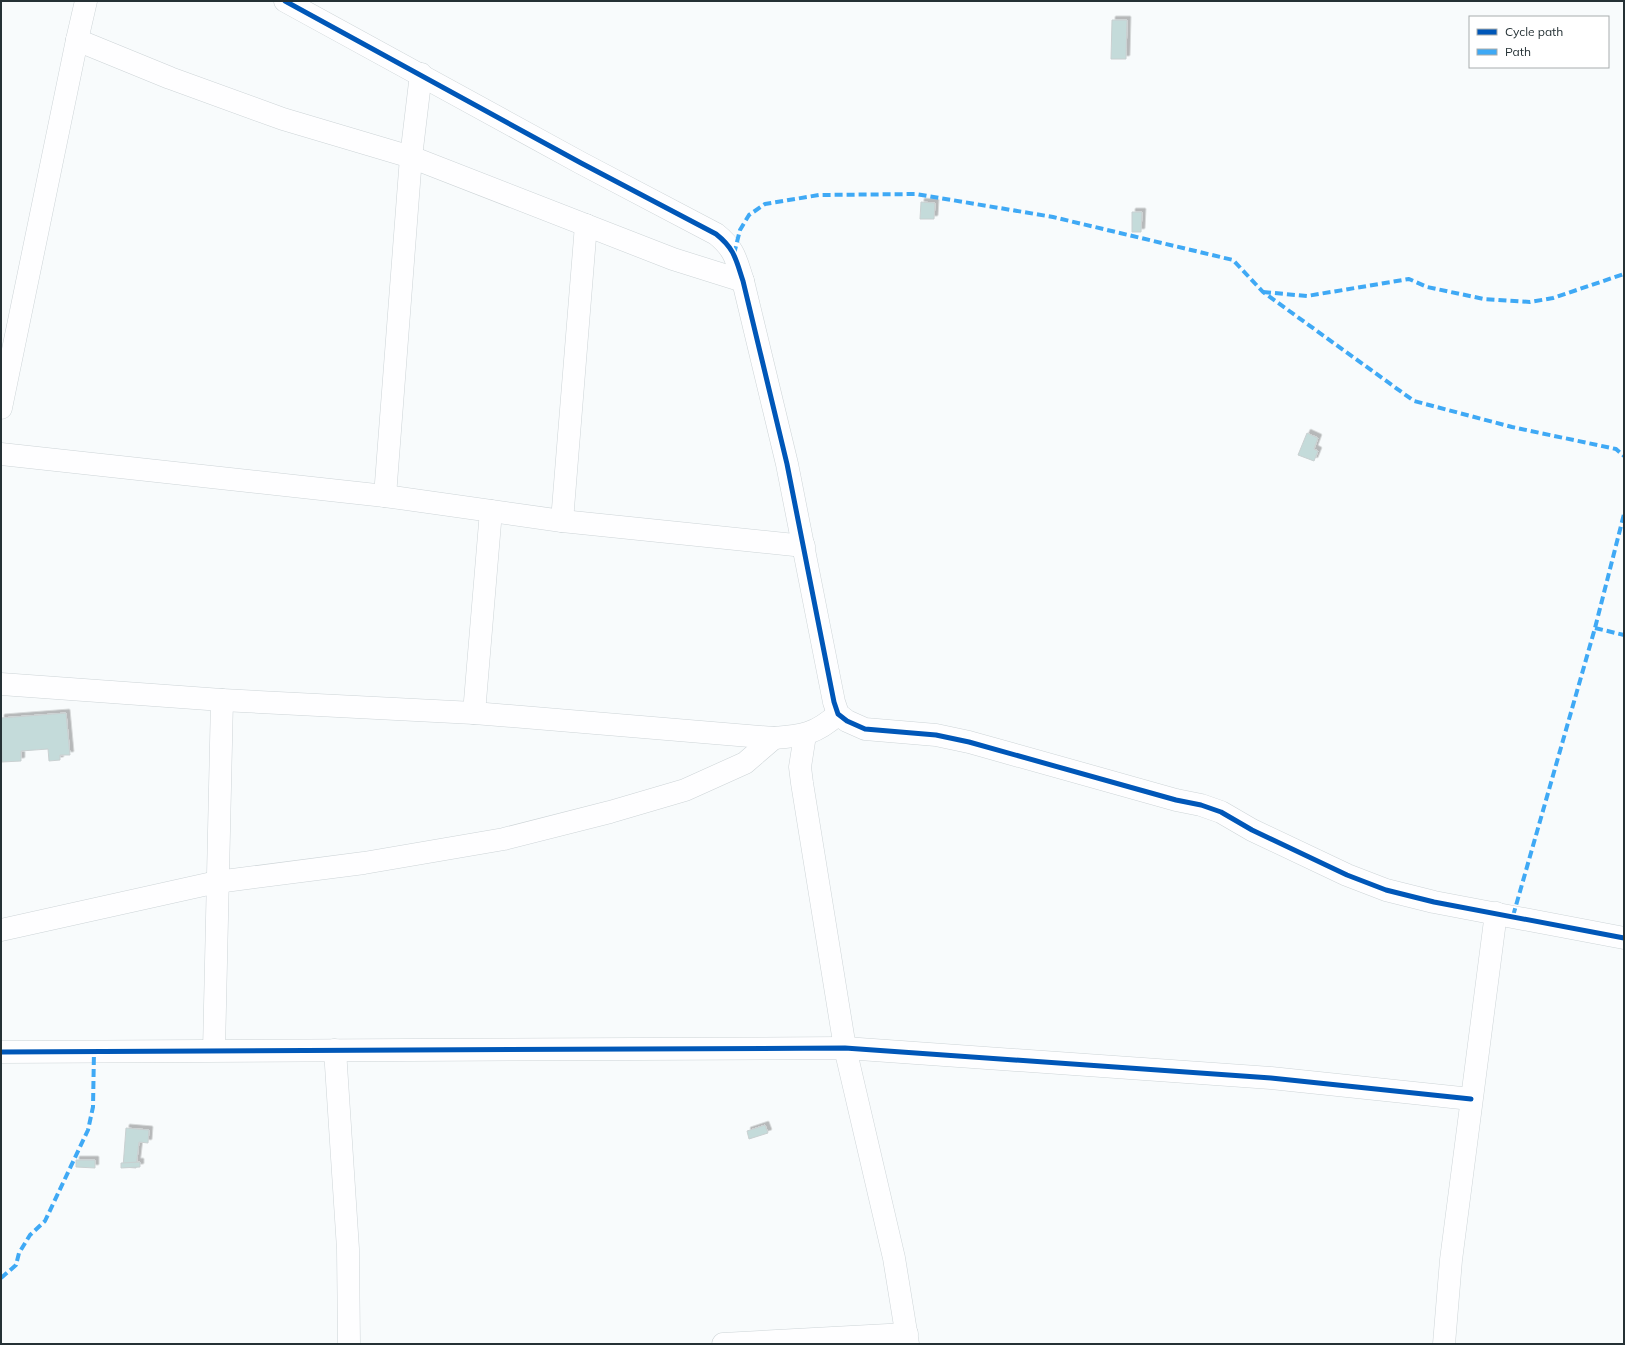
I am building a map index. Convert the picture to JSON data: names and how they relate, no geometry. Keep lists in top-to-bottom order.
{
  "legend": ["Cycle path", "Path"]
}
